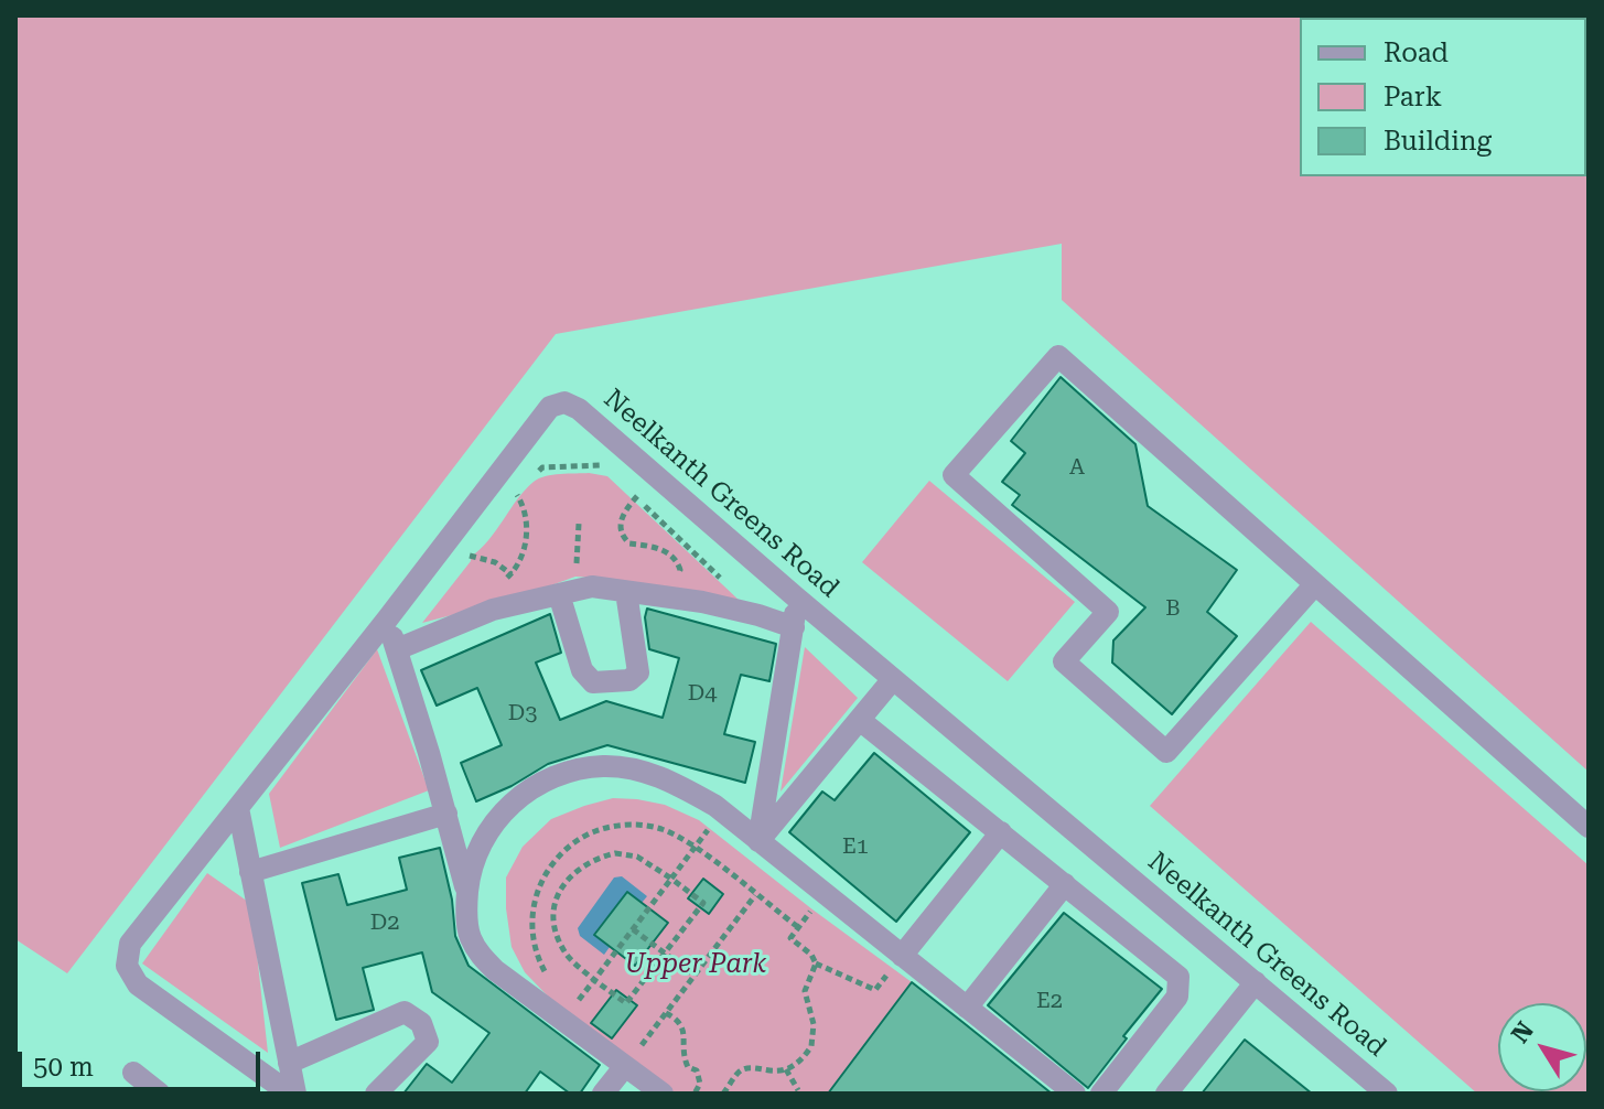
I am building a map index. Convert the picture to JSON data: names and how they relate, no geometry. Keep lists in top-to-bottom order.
{
  "streets": {
    "street": ["Neelkanth Greens Road"]
  },
  "parks": ["Upper Park"],
  "house_numbers": [
    "A",
    "B",
    "D4",
    "D3",
    "E1",
    "D2",
    "E2"
  ],
  "legend": ["Road", "Park", "Building"],
  "scale_bar": "50 m",
  "north": "top left"
}
